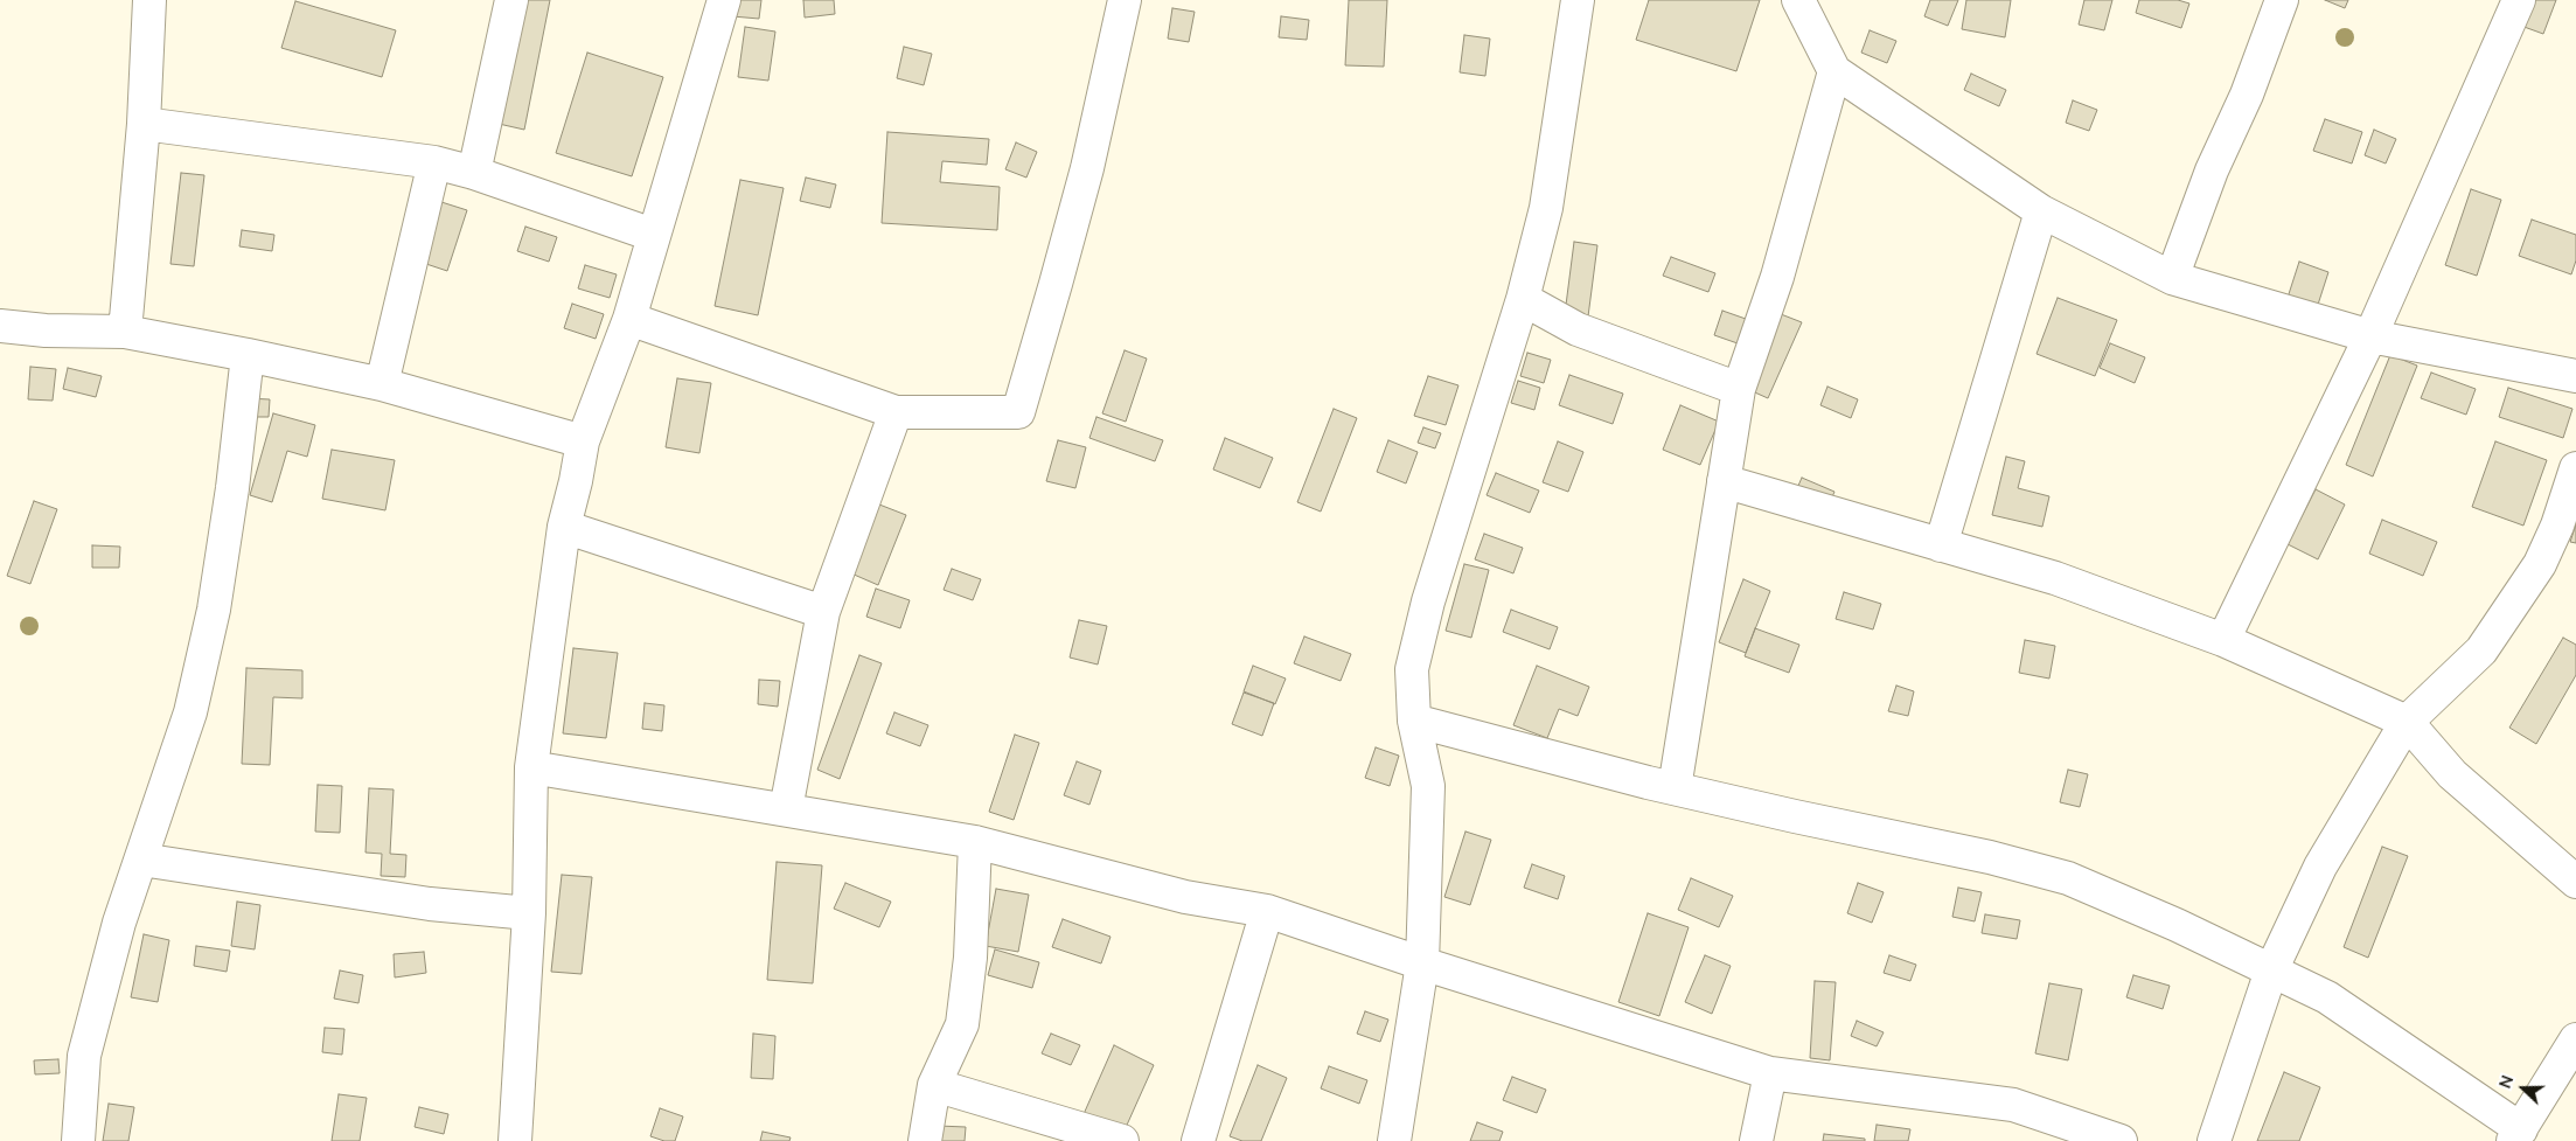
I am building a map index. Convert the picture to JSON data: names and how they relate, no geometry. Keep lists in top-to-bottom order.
{
  "north": "left"
}
